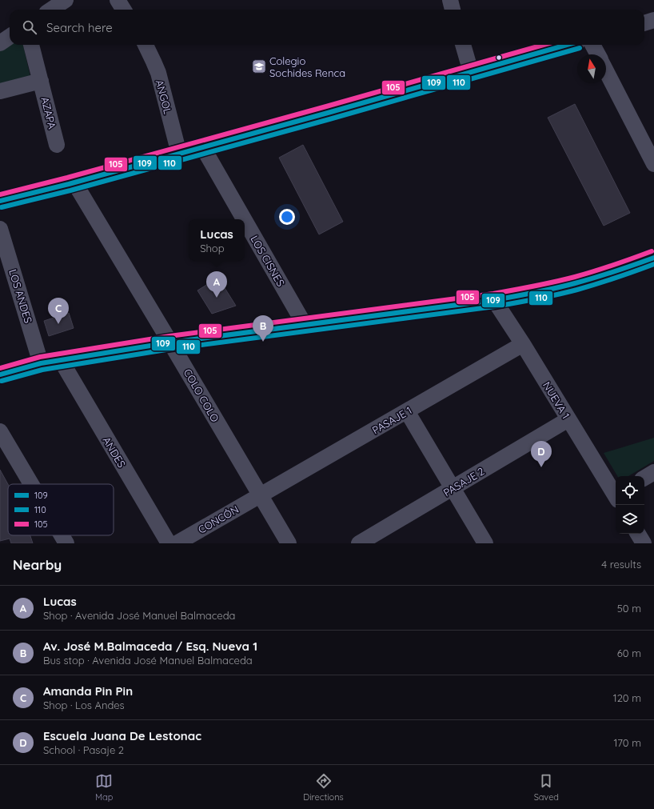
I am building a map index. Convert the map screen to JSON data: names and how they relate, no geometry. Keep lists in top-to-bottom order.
{
  "streets": {
    "street": [
      "ANGOL",
      "AZAPA",
      "LOS CISNES",
      "LOS ANDES",
      "COLO COLO",
      "NUEVA 1",
      "PASAJE 1",
      "ANDES",
      "PASAJE 2",
      "CONCÓN"
    ]
  },
  "crossings": [
    ["COLO COLO", "PASAJE 1"],
    ["COLO COLO", "CONCÓN"],
    ["NUEVA 1", "PASAJE 1"],
    ["NUEVA 1", "PASAJE 2"],
    ["PASAJE 1", "CONCÓN"]
  ],
  "places": {
    "school or university": ["Colegio Sochides Renca"]
  },
  "lines": ["transit line 109", "transit line 105", "transit line 110"],
  "legend": ["109", "110", "105"],
  "north": "top",
  "page": {
    "search": "Search here",
    "popup": ["Lucas", "Shop"],
    "pins": [
      "A",
      "C",
      "B",
      "D"
    ],
    "heading": ["Nearby", "4 results"],
    "list": [
      {
        "mark": "A",
        "name": "Lucas",
        "note": "Shop · Avenida José Manuel Balmaceda",
        "value": "50 m"
      },
      {
        "mark": "B",
        "name": "Av. José M.Balmaceda / Esq. Nueva 1",
        "note": "Bus stop · Avenida José Manuel Balmaceda",
        "value": "60 m"
      },
      {
        "mark": "C",
        "name": "Amanda Pin Pin",
        "note": "Shop · Los Andes",
        "value": "120 m"
      },
      {
        "mark": "D",
        "name": "Escuela Juana De Lestonac",
        "note": "School · Pasaje 2",
        "value": "170 m"
      }
    ],
    "nav": ["Map", "Directions", "Saved"]
  }
}
